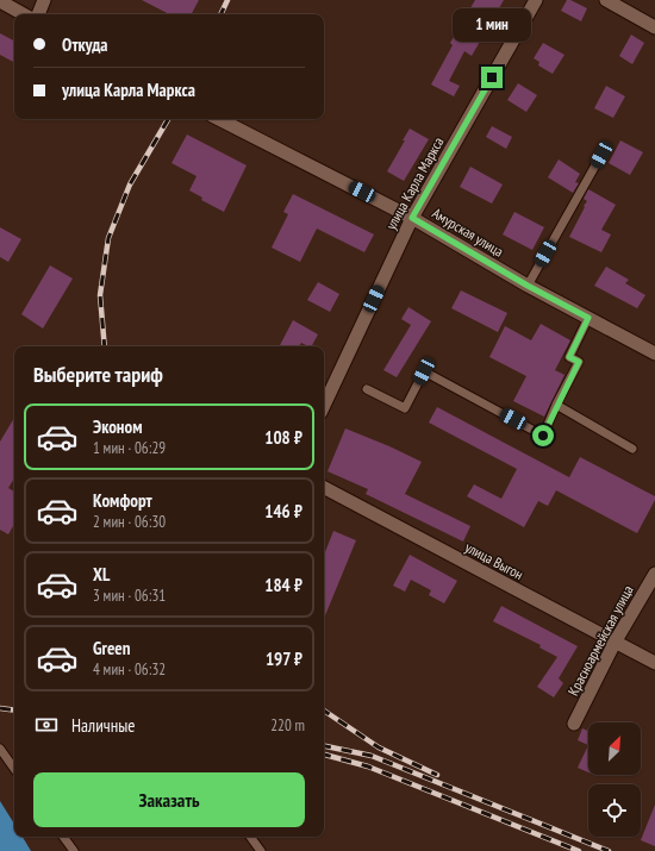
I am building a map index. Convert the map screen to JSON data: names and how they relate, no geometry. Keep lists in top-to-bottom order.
{
  "streets": {
    "street": [
      "улица Карла Маркса",
      "Амурская улица",
      "улица Выгон",
      "Красноармейская улица"
    ]
  },
  "crossings": [
    ["улица Карла Маркса", "Амурская улица"],
    ["улица Выгон", "Красноармейская улица"]
  ],
  "north": "top right",
  "page": {
    "bubble": "1 мин",
    "banner": ["Откуда", "улица Карла Маркса"],
    "heading": "Выберите тариф",
    "list": [
      {
        "name": "Эконом",
        "note": "1 мин · 06:29",
        "value": "108 ₽"
      },
      {
        "name": "Комфорт",
        "note": "2 мин · 06:30",
        "value": "146 ₽"
      },
      {
        "name": "XL",
        "note": "3 мин · 06:31",
        "value": "184 ₽"
      },
      {
        "name": "Green",
        "note": "4 мин · 06:32",
        "value": "197 ₽"
      }
    ],
    "pay": ["Наличные", "220 m"],
    "buttons": "Заказать"
  }
}
